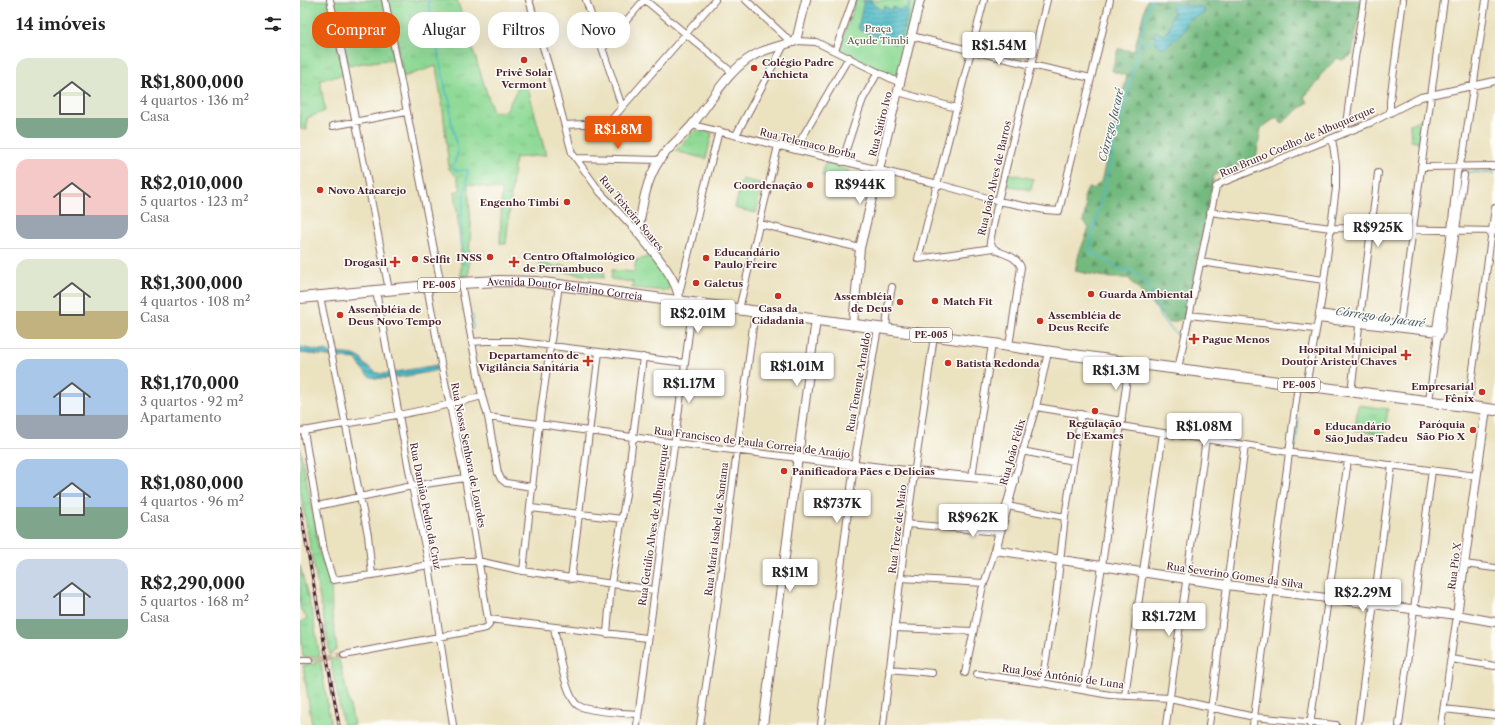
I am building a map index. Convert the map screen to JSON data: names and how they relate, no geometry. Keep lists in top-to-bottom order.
{
  "streets": {
    "main road": ["PE-005", "Avenida Doutor Belmino Correia"],
    "street": [
      "Rua Sátiro Ivo",
      "Rua Bruno Coelho de Albuquerque",
      "Rua Telemaco Borba",
      "Rua João Alves de Barros",
      "Rua Teixeira Soares",
      "Rua Tenente Arnaldo",
      "Rua Francisco de Paula Correia de Araújo",
      "Rua João Félix",
      "Rua Nossa Senhora de Lourdes",
      "Rua Damião Pedro da Cruz",
      "Rua Getúlio Alves de Albuquerque",
      "Rua Maria Isabel de Santana",
      "Rua Treze de Maio",
      "Rua Pio X",
      "Rua Severino Gomes da Silva",
      "Rua José Antônio de Luna"
    ]
  },
  "crossings": [
    ["Rua Sátiro Ivo", "Rua Telemaco Borba"],
    ["Rua Sátiro Ivo", "Avenida Doutor Belmino Correia"],
    ["Rua Bruno Coelho de Albuquerque", "Avenida Doutor Belmino Correia"],
    ["Rua Telemaco Borba", "Rua João Alves de Barros"],
    ["Rua João Alves de Barros", "Avenida Doutor Belmino Correia"],
    ["Rua Teixeira Soares", "Avenida Doutor Belmino Correia"],
    ["Avenida Doutor Belmino Correia", "Rua Tenente Arnaldo"],
    ["Avenida Doutor Belmino Correia", "Rua João Félix"],
    ["Avenida Doutor Belmino Correia", "Rua Nossa Senhora de Lourdes"],
    ["Avenida Doutor Belmino Correia", "Rua Damião Pedro da Cruz"],
    ["Avenida Doutor Belmino Correia", "Rua Getúlio Alves de Albuquerque"],
    ["Avenida Doutor Belmino Correia", "Rua Maria Isabel de Santana"],
    ["Avenida Doutor Belmino Correia", "Rua Treze de Maio"],
    ["Avenida Doutor Belmino Correia", "Rua Pio X"],
    ["Rua Tenente Arnaldo", "Rua Francisco de Paula Correia de Araújo"],
    ["Rua Francisco de Paula Correia de Araújo", "Rua João Félix"],
    ["Rua Francisco de Paula Correia de Araújo", "Rua Getúlio Alves de Albuquerque"],
    ["Rua Francisco de Paula Correia de Araújo", "Rua Maria Isabel de Santana"],
    ["Rua Francisco de Paula Correia de Araújo", "Rua Treze de Maio"],
    ["Rua João Félix", "Rua Severino Gomes da Silva"],
    ["Rua Nossa Senhora de Lourdes", "Rua Damião Pedro da Cruz"],
    ["Rua Pio X", "Rua Severino Gomes da Silva"]
  ],
  "water": ["Córrego Jacaré", "Córrego do Jacaré"],
  "parks": ["Praça Açude Timbi"],
  "places": {
    "other": [
      "Privê Solar Vermont",
      "Colégio Padre Anchieta",
      "Coordenação",
      "Novo Atacarejo",
      "Engenho Timbí",
      "INSS",
      "Educandário Paulo Freire",
      "Selfit",
      "Galetus",
      "Guarda Ambiental",
      "Casa da Cidadania",
      "Match Fit",
      "Assembléia de Deus",
      "Assembléia de Deus Novo Tempo",
      "Assembléia de Deus Recife",
      "Batista Redonda",
      "Empresarial Fênix",
      "Regulação De Exames",
      "Paróquia São Pio X",
      "Educandário São Judas Tadeu",
      "Panificadora Pães e Delícias"
    ],
    "health": [
      "Drogasil",
      "Centro Oftalmológico de Pernambuco",
      "Pague Menos",
      "Hospital Municipal Doutor Aristeu Chaves",
      "Departamento de Vigilância Sanitária"
    ]
  },
  "page": {
    "heading": "14 imóveis",
    "chip": [
      "Comprar",
      "Alugar",
      "Filtros",
      "Novo"
    ],
    "price": [
      "R$1.54M",
      "R$1.8M",
      "R$944K",
      "R$925K",
      "R$2.01M",
      "R$1.01M",
      "R$1.3M",
      "R$1.17M",
      "R$1.08M",
      "R$737K",
      "R$962K",
      "R$1M",
      "R$2.29M",
      "R$1.72M"
    ],
    "list": [
      {
        "name": "R$1,800,000",
        "note": "4 quartos · 136 m² · Casa"
      },
      {
        "name": "R$2,010,000",
        "note": "5 quartos · 123 m² · Casa"
      },
      {
        "name": "R$1,300,000",
        "note": "4 quartos · 108 m² · Casa"
      },
      {
        "name": "R$1,170,000",
        "note": "3 quartos · 92 m² · Apartamento"
      },
      {
        "name": "R$1,080,000",
        "note": "4 quartos · 96 m² · Casa"
      },
      {
        "name": "R$2,290,000",
        "note": "5 quartos · 168 m² · Casa"
      }
    ]
  }
}
